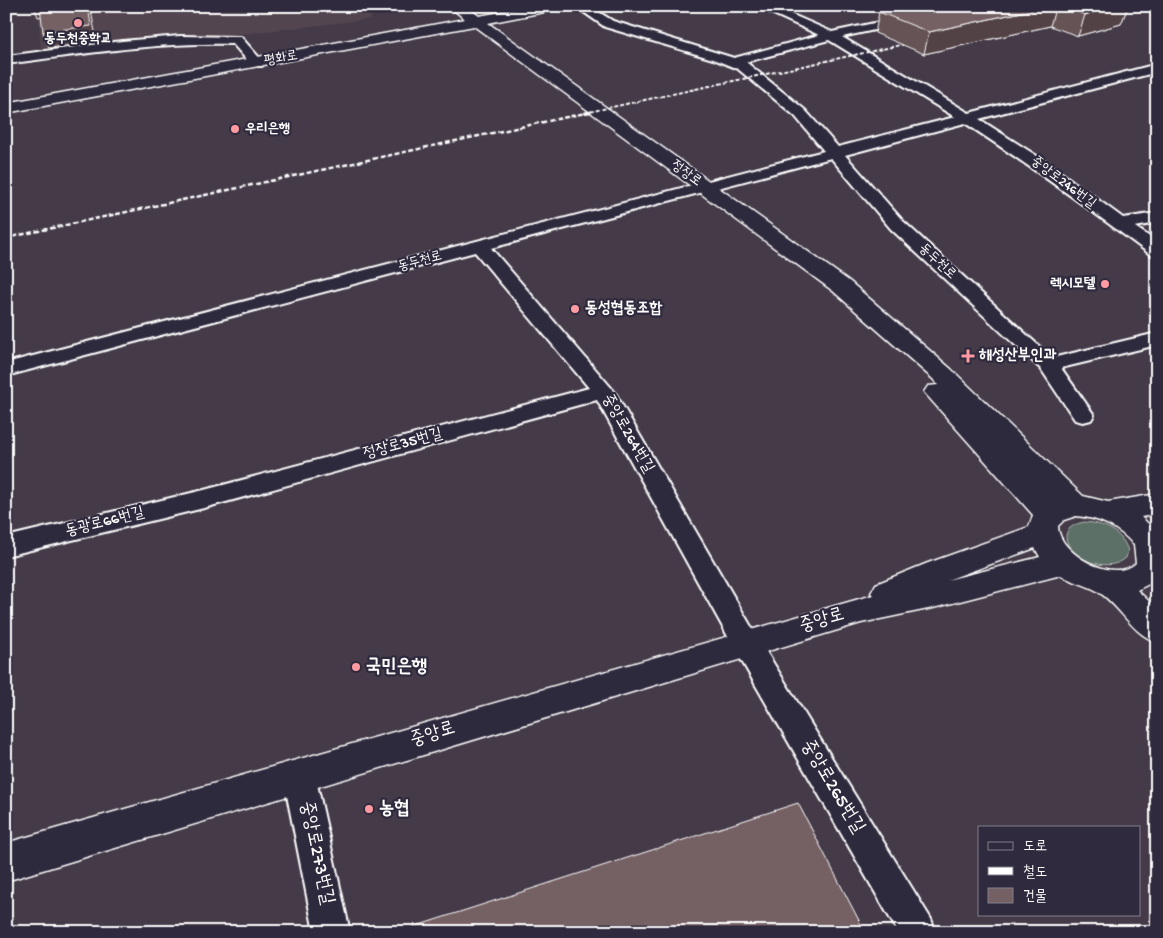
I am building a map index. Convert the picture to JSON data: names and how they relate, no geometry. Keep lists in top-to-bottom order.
{
  "streets": {
    "street": [
      "평화로",
      "정장로",
      "중앙로246번길",
      "동두천로",
      "중앙로264번길",
      "정장로35번길",
      "동광로66번길",
      "중앙로",
      "중앙로265번길",
      "중앙로273번길"
    ]
  },
  "crossings": [
    ["평화로", "정장로"],
    ["정장로", "동두천로"],
    ["중앙로246번길", "동두천로"],
    ["동두천로", "중앙로264번길"],
    ["중앙로264번길", "정장로35번길"],
    ["중앙로264번길", "중앙로"],
    ["중앙로264번길", "중앙로265번길"],
    ["정장로35번길", "동광로66번길"],
    ["중앙로", "중앙로265번길"],
    ["중앙로", "중앙로273번길"]
  ],
  "places": {
    "other": [
      "동두천중학교",
      "우리은행",
      "렉시모텔",
      "동성협동조합",
      "국민은행",
      "농협"
    ],
    "health": ["해성산부인과"]
  },
  "legend": ["도로", "철도", "건물"]
}
